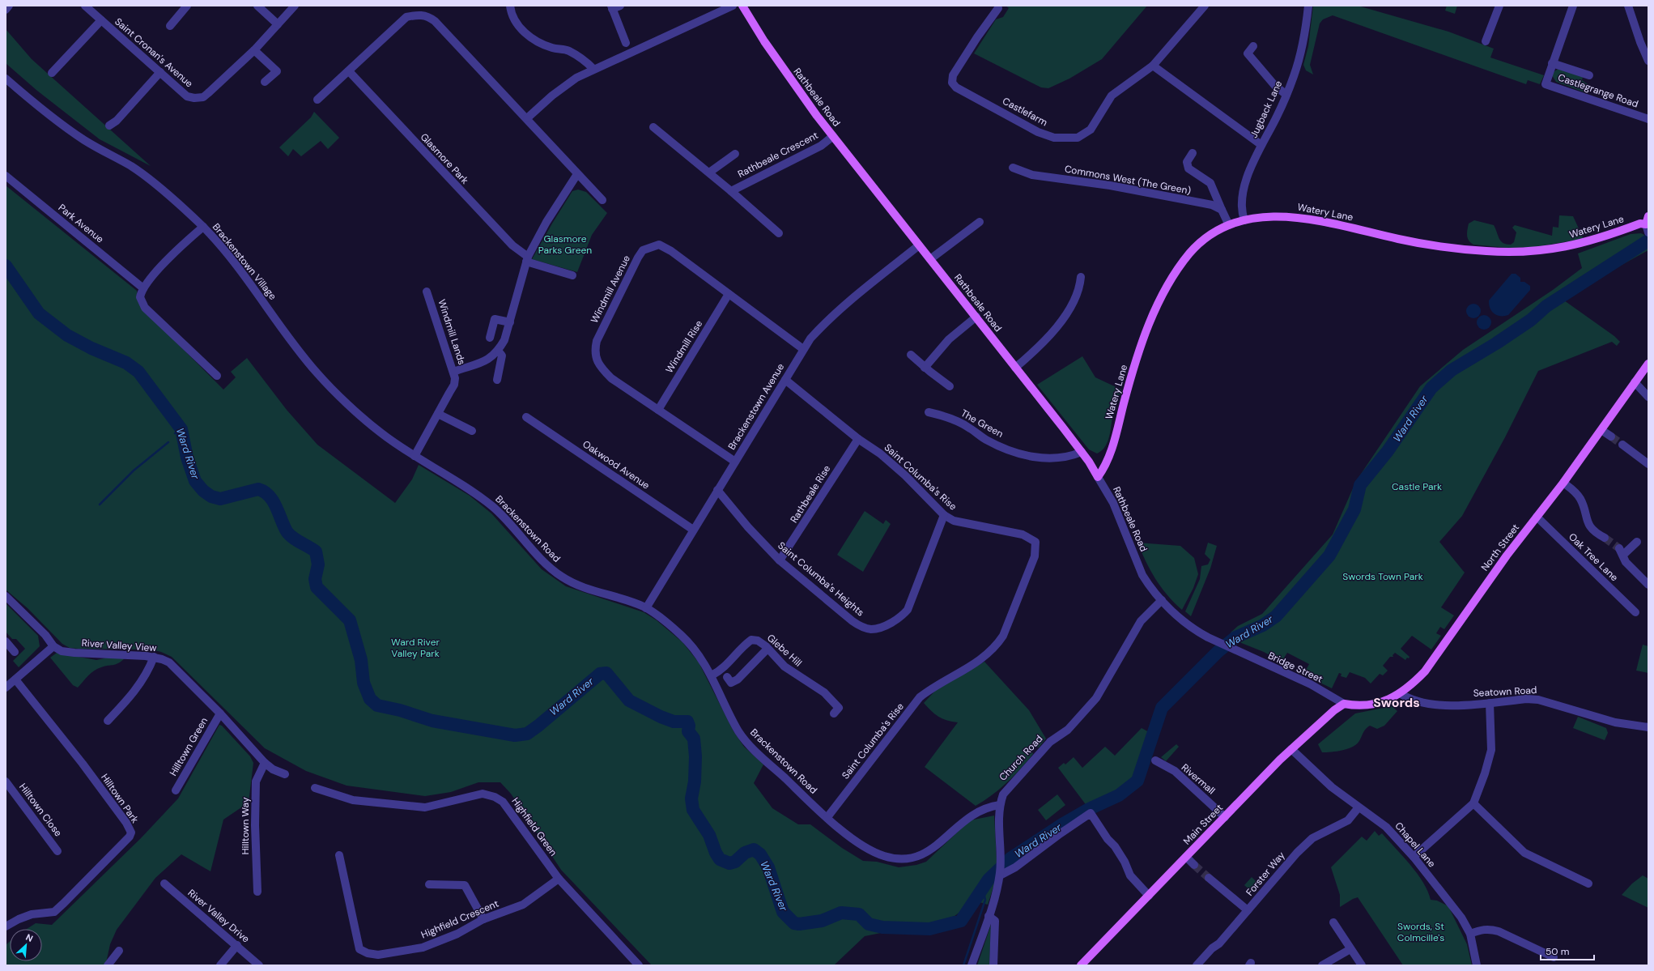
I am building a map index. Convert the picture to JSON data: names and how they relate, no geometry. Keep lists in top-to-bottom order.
{
  "streets": {
    "main road": [
      "Rathbeale Road",
      "Watery Lane",
      "North Street",
      "Main Street"
    ],
    "street": [
      "Saint Cronan's Avenue",
      "Castlegrange Road",
      "Jugback Lane",
      "Castlefarm",
      "Rathbeale Crescent",
      "Glasmore Park",
      "Commons West (The Green)",
      "Park Avenue",
      "Brackenstown Village",
      "Windmill Avenue",
      "Windmill Lands",
      "Windmill Rise",
      "Brackenstown Avenue",
      "The Green",
      "Oakwood Avenue",
      "Saint Columba's Rise",
      "Rathbeale Rise",
      "Brackenstown Road",
      "Oak Tree Lane",
      "Saint Columba's Heights",
      "River Valley View",
      "Glebe Hill",
      "Bridge Street",
      "Seatown Road",
      "Hilltown Green",
      "Church Road",
      "Rivermall",
      "Hilltown Park",
      "Hilltown Close",
      "Hilltown Way",
      "Highfield Green",
      "Chapel Lane",
      "Forster Way",
      "River Valley Drive",
      "Highfield Crescent"
    ]
  },
  "crossings": [
    ["Rathbeale Road", "Rathbeale Crescent"],
    ["Rathbeale Road", "Watery Lane"],
    ["Rathbeale Road", "Brackenstown Avenue"],
    ["Rathbeale Road", "The Green"],
    ["Rathbeale Road", "Bridge Street"],
    ["Rathbeale Road", "Church Road"],
    ["Jugback Lane", "Watery Lane"],
    ["Brackenstown Village", "Windmill Lands"],
    ["Brackenstown Village", "Brackenstown Road"],
    ["Windmill Avenue", "Windmill Rise"],
    ["Windmill Avenue", "Brackenstown Avenue"],
    ["Brackenstown Avenue", "Oakwood Avenue"],
    ["Brackenstown Avenue", "Saint Columba's Rise"],
    ["Brackenstown Avenue", "Brackenstown Road"],
    ["Brackenstown Avenue", "Saint Columba's Heights"],
    ["Saint Columba's Rise", "Rathbeale Rise"],
    ["Saint Columba's Rise", "Brackenstown Road"],
    ["Saint Columba's Rise", "Saint Columba's Heights"],
    ["Rathbeale Rise", "Saint Columba's Heights"],
    ["Brackenstown Road", "Glebe Hill"],
    ["Brackenstown Road", "Church Road"],
    ["North Street", "Oak Tree Lane"],
    ["North Street", "Bridge Street"],
    ["North Street", "Seatown Road"],
    ["North Street", "Main Street"],
    ["River Valley View", "Hilltown Green"],
    ["River Valley View", "Hilltown Way"],
    ["Bridge Street", "Main Street"],
    ["Rivermall", "Main Street"],
    ["Main Street", "Chapel Lane"],
    ["Highfield Green", "Highfield Crescent"],
    ["Chapel Lane", "Forster Way"]
  ],
  "districts": ["Swords"],
  "water": ["Ward River"],
  "parks": [
    "Glasmore Parks Green",
    "Castle Park",
    "Swords Town Park",
    "Ward River Valley Park",
    "Swords, St Colmcille's"
  ],
  "scale_bar": "50 m",
  "north": "top right"
}
